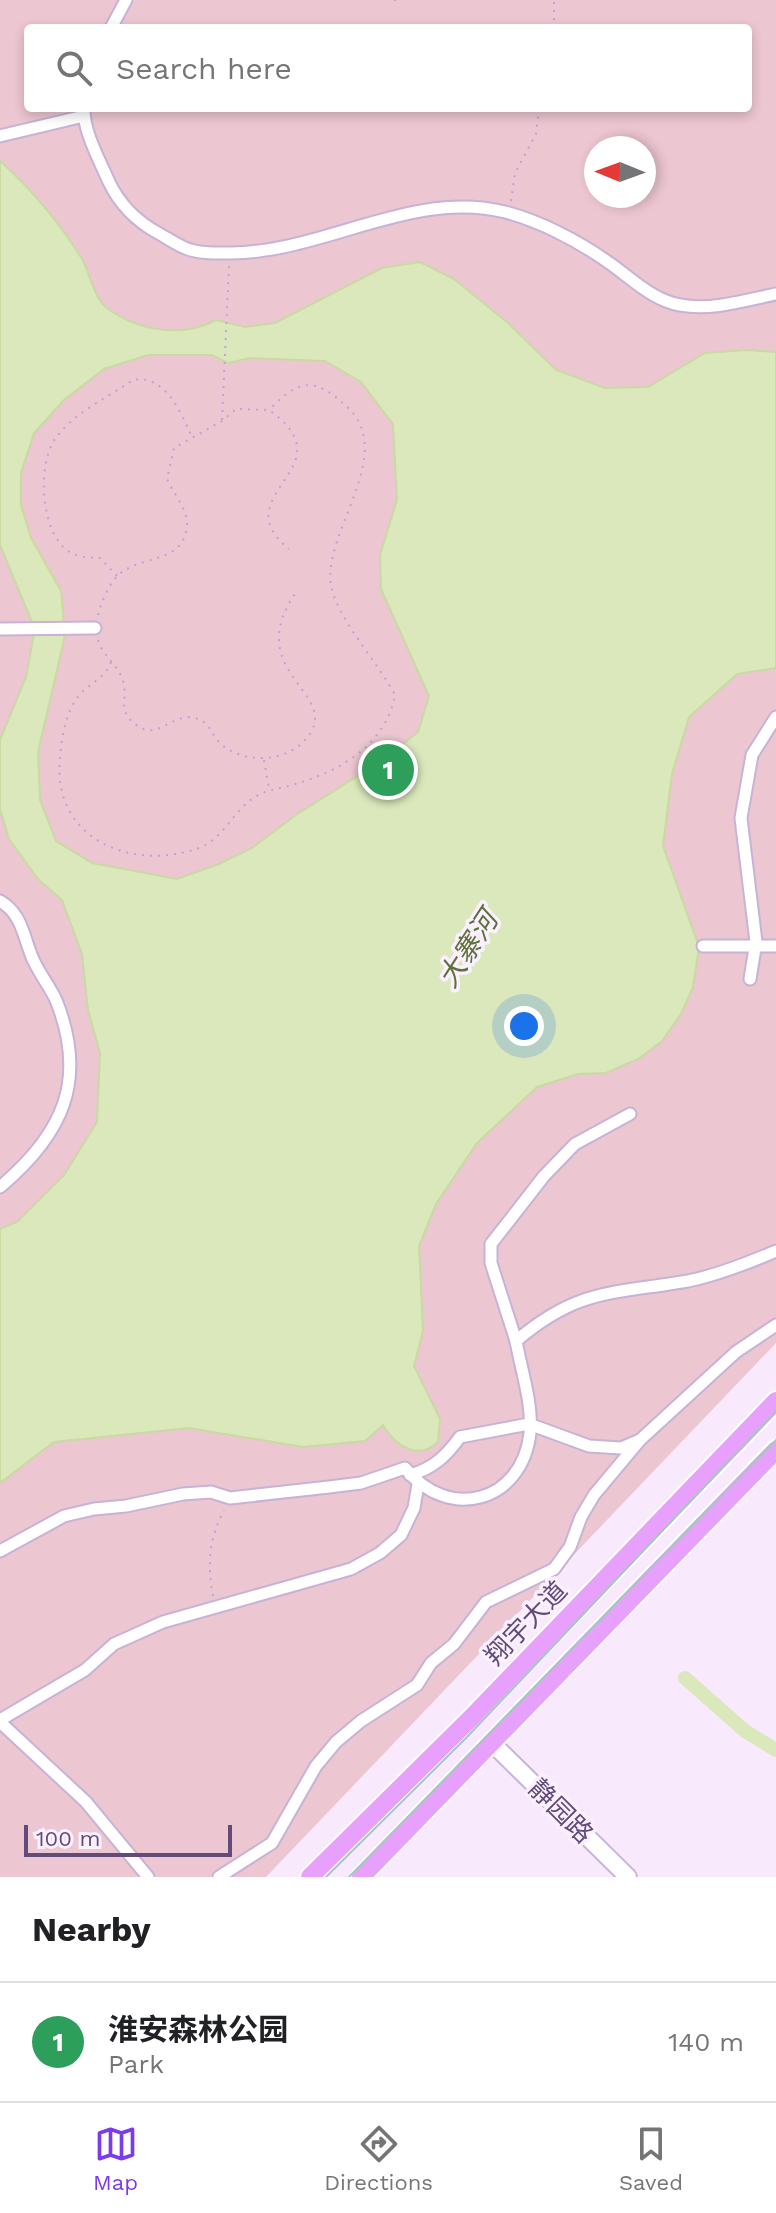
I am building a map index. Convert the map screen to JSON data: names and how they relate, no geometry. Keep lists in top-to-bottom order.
{
  "streets": {
    "main road": ["翔宇大道"],
    "street": ["静园路"]
  },
  "water": ["大寨河"],
  "scale_bar": "100 m",
  "north": "left",
  "page": {
    "search": "Search here",
    "pins": "1",
    "scale": "100 m",
    "heading": "Nearby",
    "list": [
      {
        "mark": "1",
        "name": "淮安森林公园",
        "note": "Park",
        "value": "140 m"
      }
    ],
    "nav": ["Map", "Directions", "Saved"]
  }
}
